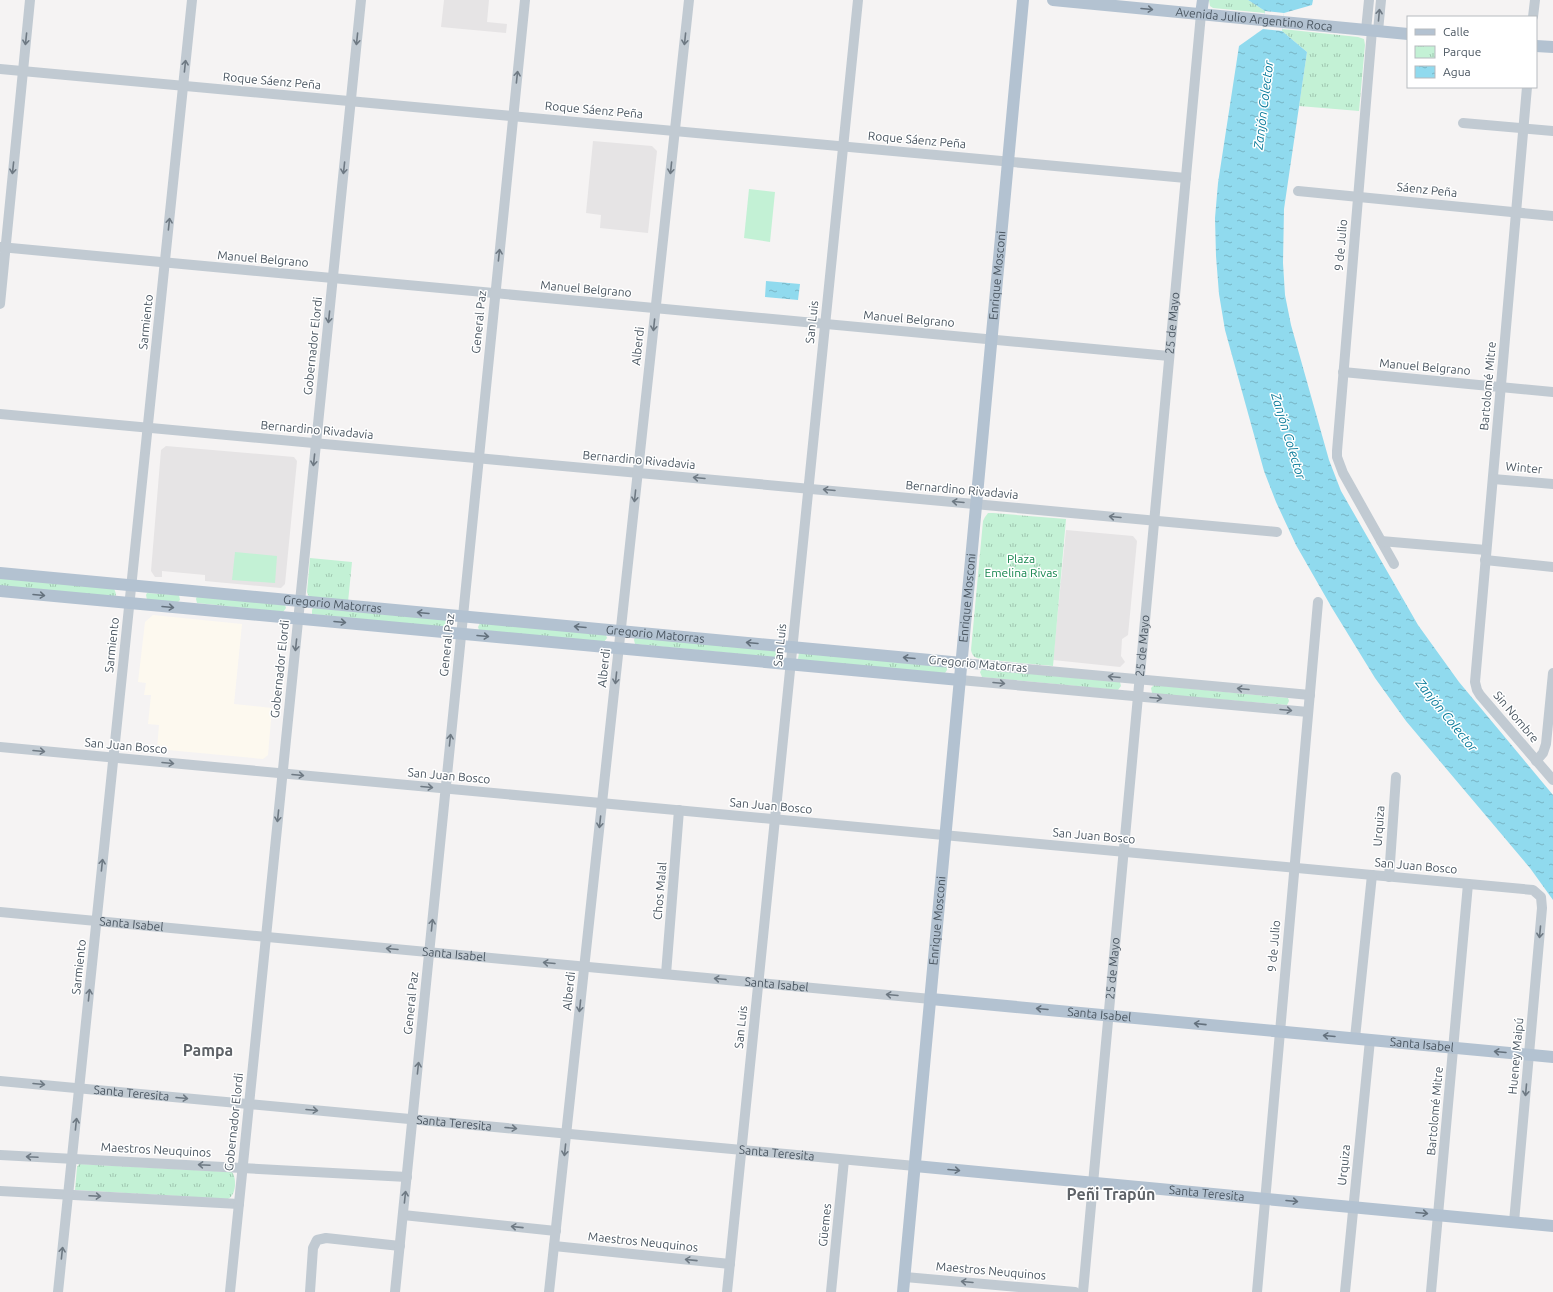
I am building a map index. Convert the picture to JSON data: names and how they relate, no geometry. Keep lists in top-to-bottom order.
{
  "streets": {
    "main road": [
      "Avenida Julio Argentino Roca",
      "Enrique Mosconi",
      "25 de Mayo",
      "Gregorio Matorras",
      "Santa Isabel",
      "Santa Teresita"
    ],
    "street": [
      "Roque Sáenz Peña",
      "Sáenz Peña",
      "9 de Julio",
      "Manuel Belgrano",
      "Sarmiento",
      "General Paz",
      "San Luis",
      "Gobernador Elordi",
      "Alberdi",
      "Bartolomé Mitre",
      "Bernardino Rivadavia",
      "Winter",
      "Sin Nombre",
      "San Juan Bosco",
      "Urquiza",
      "Chos Malal",
      "Hueney Maipú",
      "Maestros Neuquinos",
      "Güemes"
    ]
  },
  "crossings": [
    ["Avenida Julio Argentino Roca", "9 de Julio"],
    ["Avenida Julio Argentino Roca", "25 de Mayo"],
    ["Roque Sáenz Peña", "Enrique Mosconi"],
    ["Roque Sáenz Peña", "Sarmiento"],
    ["Roque Sáenz Peña", "General Paz"],
    ["Roque Sáenz Peña", "San Luis"],
    ["Roque Sáenz Peña", "25 de Mayo"],
    ["Roque Sáenz Peña", "Gobernador Elordi"],
    ["Roque Sáenz Peña", "Alberdi"],
    ["Sáenz Peña", "9 de Julio"],
    ["Sáenz Peña", "Bartolomé Mitre"],
    ["9 de Julio", "Manuel Belgrano"],
    ["9 de Julio", "Gregorio Matorras"],
    ["9 de Julio", "San Juan Bosco"],
    ["9 de Julio", "Santa Isabel"],
    ["9 de Julio", "Santa Teresita"],
    ["Manuel Belgrano", "Enrique Mosconi"],
    ["Manuel Belgrano", "Sarmiento"],
    ["Manuel Belgrano", "General Paz"],
    ["Manuel Belgrano", "San Luis"],
    ["Manuel Belgrano", "25 de Mayo"],
    ["Manuel Belgrano", "Gobernador Elordi"],
    ["Manuel Belgrano", "Alberdi"],
    ["Manuel Belgrano", "Bartolomé Mitre"],
    ["Enrique Mosconi", "Bernardino Rivadavia"],
    ["Enrique Mosconi", "Gregorio Matorras"],
    ["Enrique Mosconi", "San Juan Bosco"],
    ["Enrique Mosconi", "Santa Isabel"],
    ["Enrique Mosconi", "Santa Teresita"],
    ["Enrique Mosconi", "Maestros Neuquinos"],
    ["Sarmiento", "Bernardino Rivadavia"],
    ["Sarmiento", "Gregorio Matorras"],
    ["Sarmiento", "San Juan Bosco"],
    ["Sarmiento", "Santa Isabel"],
    ["Sarmiento", "Santa Teresita"],
    ["Sarmiento", "Maestros Neuquinos"],
    ["General Paz", "Bernardino Rivadavia"],
    ["General Paz", "Gregorio Matorras"],
    ["General Paz", "San Juan Bosco"],
    ["General Paz", "Santa Isabel"],
    ["General Paz", "Santa Teresita"],
    ["General Paz", "Maestros Neuquinos"],
    ["San Luis", "Bernardino Rivadavia"],
    ["San Luis", "Gregorio Matorras"],
    ["San Luis", "San Juan Bosco"],
    ["San Luis", "Santa Isabel"],
    ["San Luis", "Santa Teresita"],
    ["San Luis", "Maestros Neuquinos"],
    ["25 de Mayo", "Bernardino Rivadavia"],
    ["25 de Mayo", "Gregorio Matorras"],
    ["25 de Mayo", "San Juan Bosco"],
    ["25 de Mayo", "Santa Isabel"],
    ["25 de Mayo", "Santa Teresita"],
    ["Gobernador Elordi", "Bernardino Rivadavia"],
    ["Gobernador Elordi", "Gregorio Matorras"],
    ["Gobernador Elordi", "San Juan Bosco"],
    ["Gobernador Elordi", "Santa Isabel"],
    ["Gobernador Elordi", "Santa Teresita"],
    ["Gobernador Elordi", "Maestros Neuquinos"],
    ["Alberdi", "Bernardino Rivadavia"],
    ["Alberdi", "Gregorio Matorras"],
    ["Alberdi", "San Juan Bosco"],
    ["Alberdi", "Santa Isabel"],
    ["Alberdi", "Santa Teresita"],
    ["Alberdi", "Maestros Neuquinos"],
    ["Bartolomé Mitre", "Winter"],
    ["Bartolomé Mitre", "Sin Nombre"],
    ["Bartolomé Mitre", "San Juan Bosco"],
    ["Bartolomé Mitre", "Santa Isabel"],
    ["Bartolomé Mitre", "Santa Teresita"],
    ["San Juan Bosco", "Urquiza"],
    ["San Juan Bosco", "Chos Malal"],
    ["San Juan Bosco", "Hueney Maipú"],
    ["Urquiza", "Santa Isabel"],
    ["Urquiza", "Santa Teresita"],
    ["Chos Malal", "Santa Isabel"],
    ["Santa Isabel", "Hueney Maipú"],
    ["Hueney Maipú", "Santa Teresita"],
    ["Santa Teresita", "Güemes"]
  ],
  "one_way": [
    "Avenida Julio Argentino Roca",
    "Sarmiento",
    "General Paz",
    "Gobernador Elordi",
    "Alberdi",
    "Bernardino Rivadavia",
    "Santa Isabel",
    "Hueney Maipú",
    "Santa Teresita"
  ],
  "districts": ["Pampa", "Peñi Trapún"],
  "water": ["Zanjón Colector"],
  "parks": ["Plaza Emelina Rivas"],
  "legend": ["Calle", "Parque", "Agua"]
}
